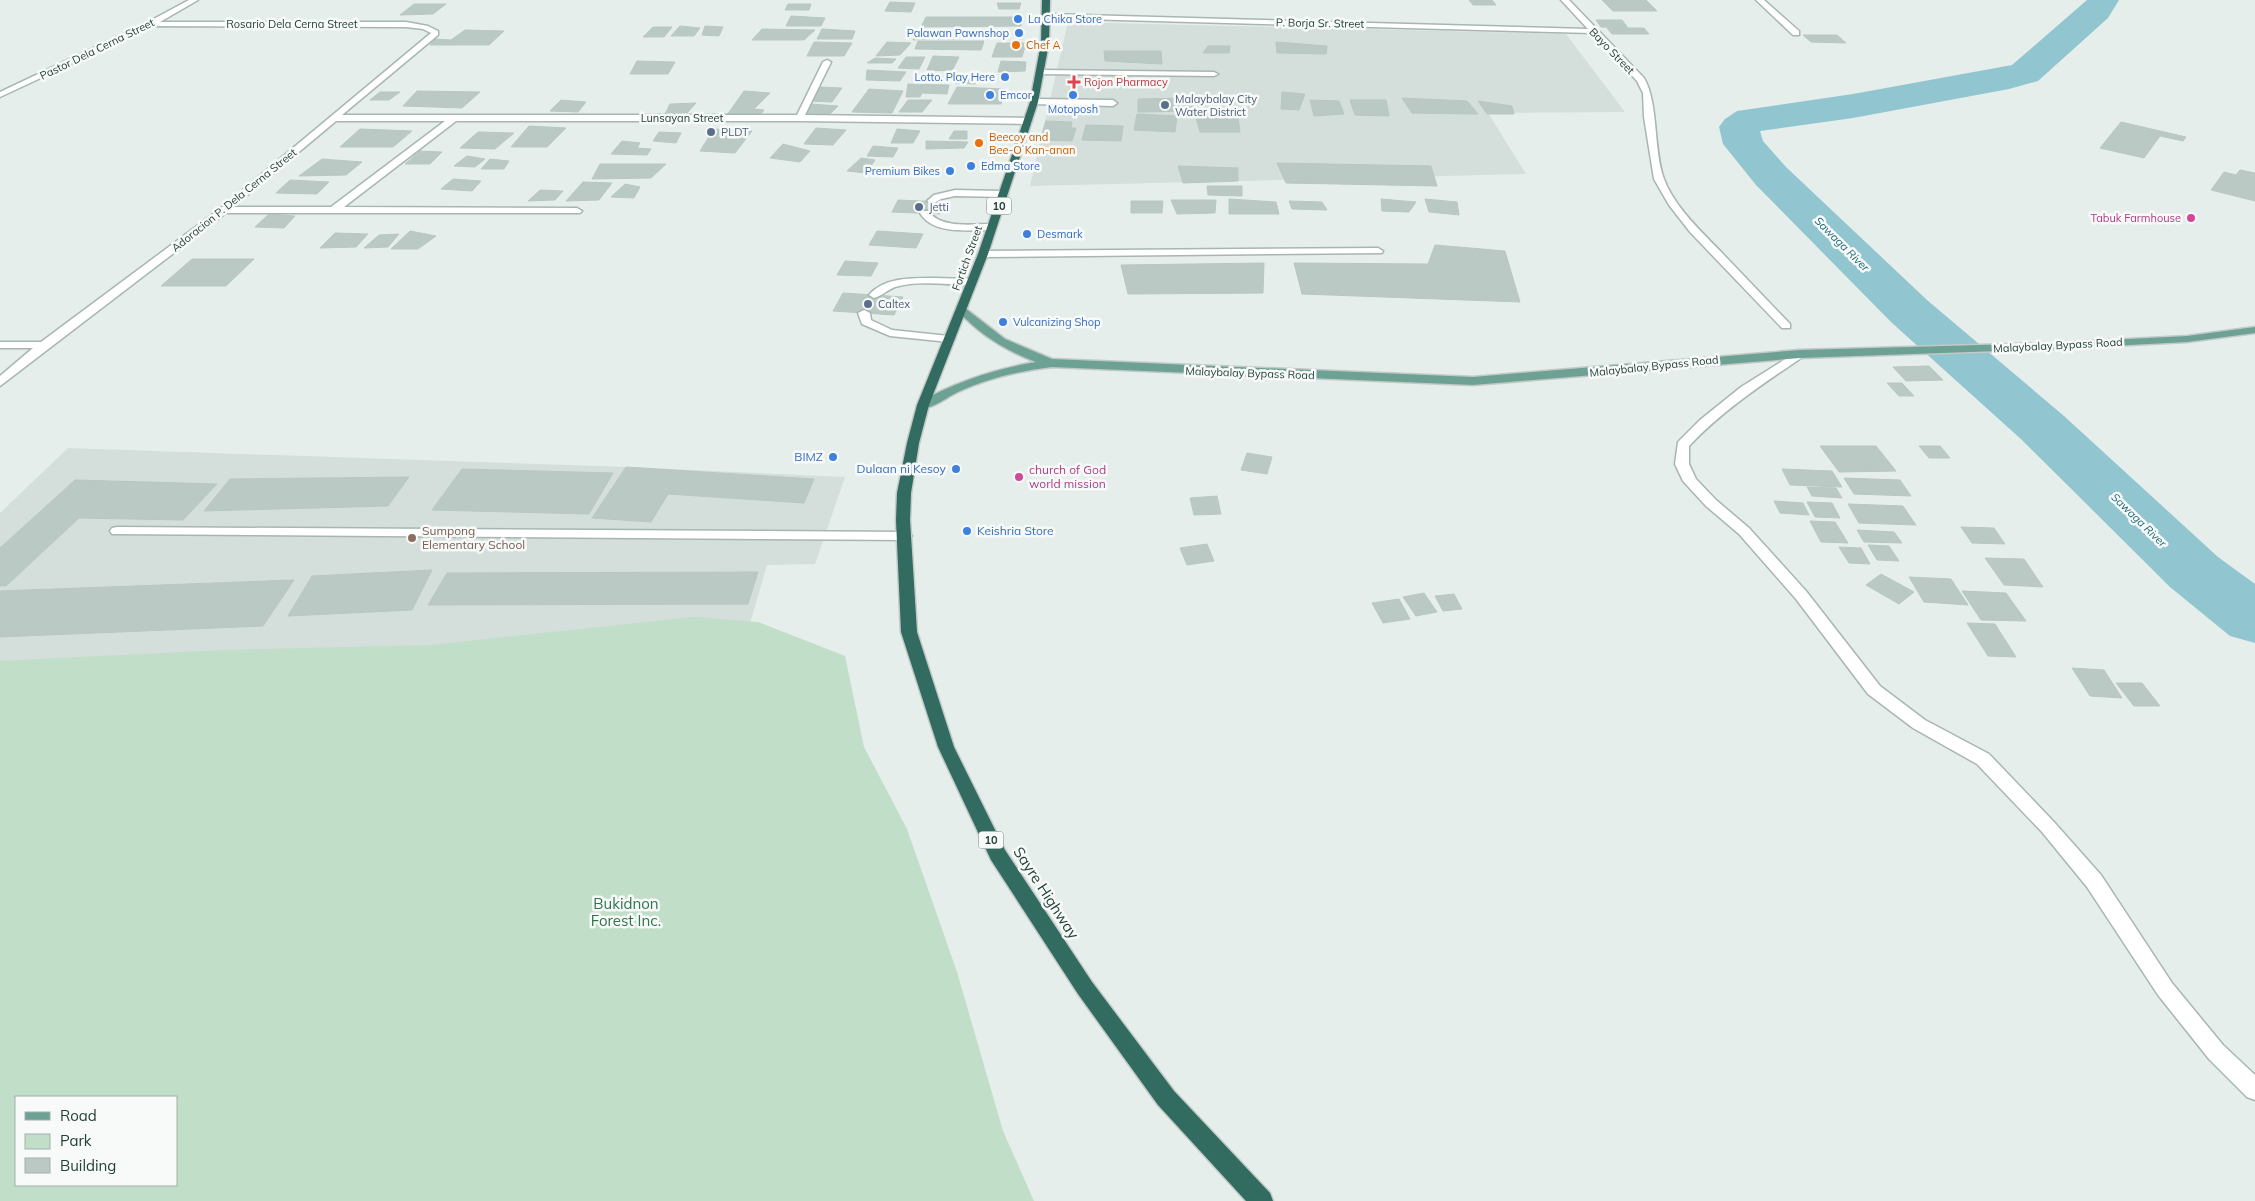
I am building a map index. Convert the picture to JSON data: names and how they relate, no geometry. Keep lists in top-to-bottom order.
{
  "streets": {
    "highway": ["10", "Fortich Street", "Sayre Highway"],
    "main road": ["Malaybalay Bypass Road"],
    "street": [
      "P. Borja Sr. Street",
      "Rosario Dela Cerna Street",
      "Pastor Dela Cerna Street",
      "Bayo Street",
      "Lunsayan Street",
      "Adoracion P. Dela Cerna Street"
    ]
  },
  "crossings": [
    ["P. Borja Sr. Street", "Bayo Street"],
    ["P. Borja Sr. Street", "Fortich Street"],
    ["Rosario Dela Cerna Street", "Pastor Dela Cerna Street"],
    ["Rosario Dela Cerna Street", "Adoracion P. Dela Cerna Street"],
    ["Lunsayan Street", "Adoracion P. Dela Cerna Street"],
    ["Lunsayan Street", "Fortich Street"],
    ["Fortich Street", "Malaybalay Bypass Road"],
    ["Fortich Street", "Sayre Highway"],
    ["Malaybalay Bypass Road", "Sayre Highway"]
  ],
  "water": ["Sawaga River"],
  "parks": ["Bukidnon Forest Inc."],
  "places": {
    "other": [
      "La Chika Store",
      "Palawan Pawnshop",
      "Chef A",
      "Lotto. Play Here",
      "Emcor",
      "Motoposh",
      "Malaybalay City Water District",
      "PLDT",
      "Beecoy and Bee-O Kan-anan",
      "Edma Store",
      "Premium Bikes",
      "Jetti",
      "Tabuk Farmhouse",
      "Desmark",
      "Caltex",
      "Vulcanizing Shop",
      "BIMZ",
      "Dulaan ni Kesoy",
      "church of God world mission",
      "Keishria Store",
      "Sumpong Elementary School"
    ],
    "health": ["Rojon Pharmacy"]
  },
  "legend": ["Road", "Park", "Building"]
}
